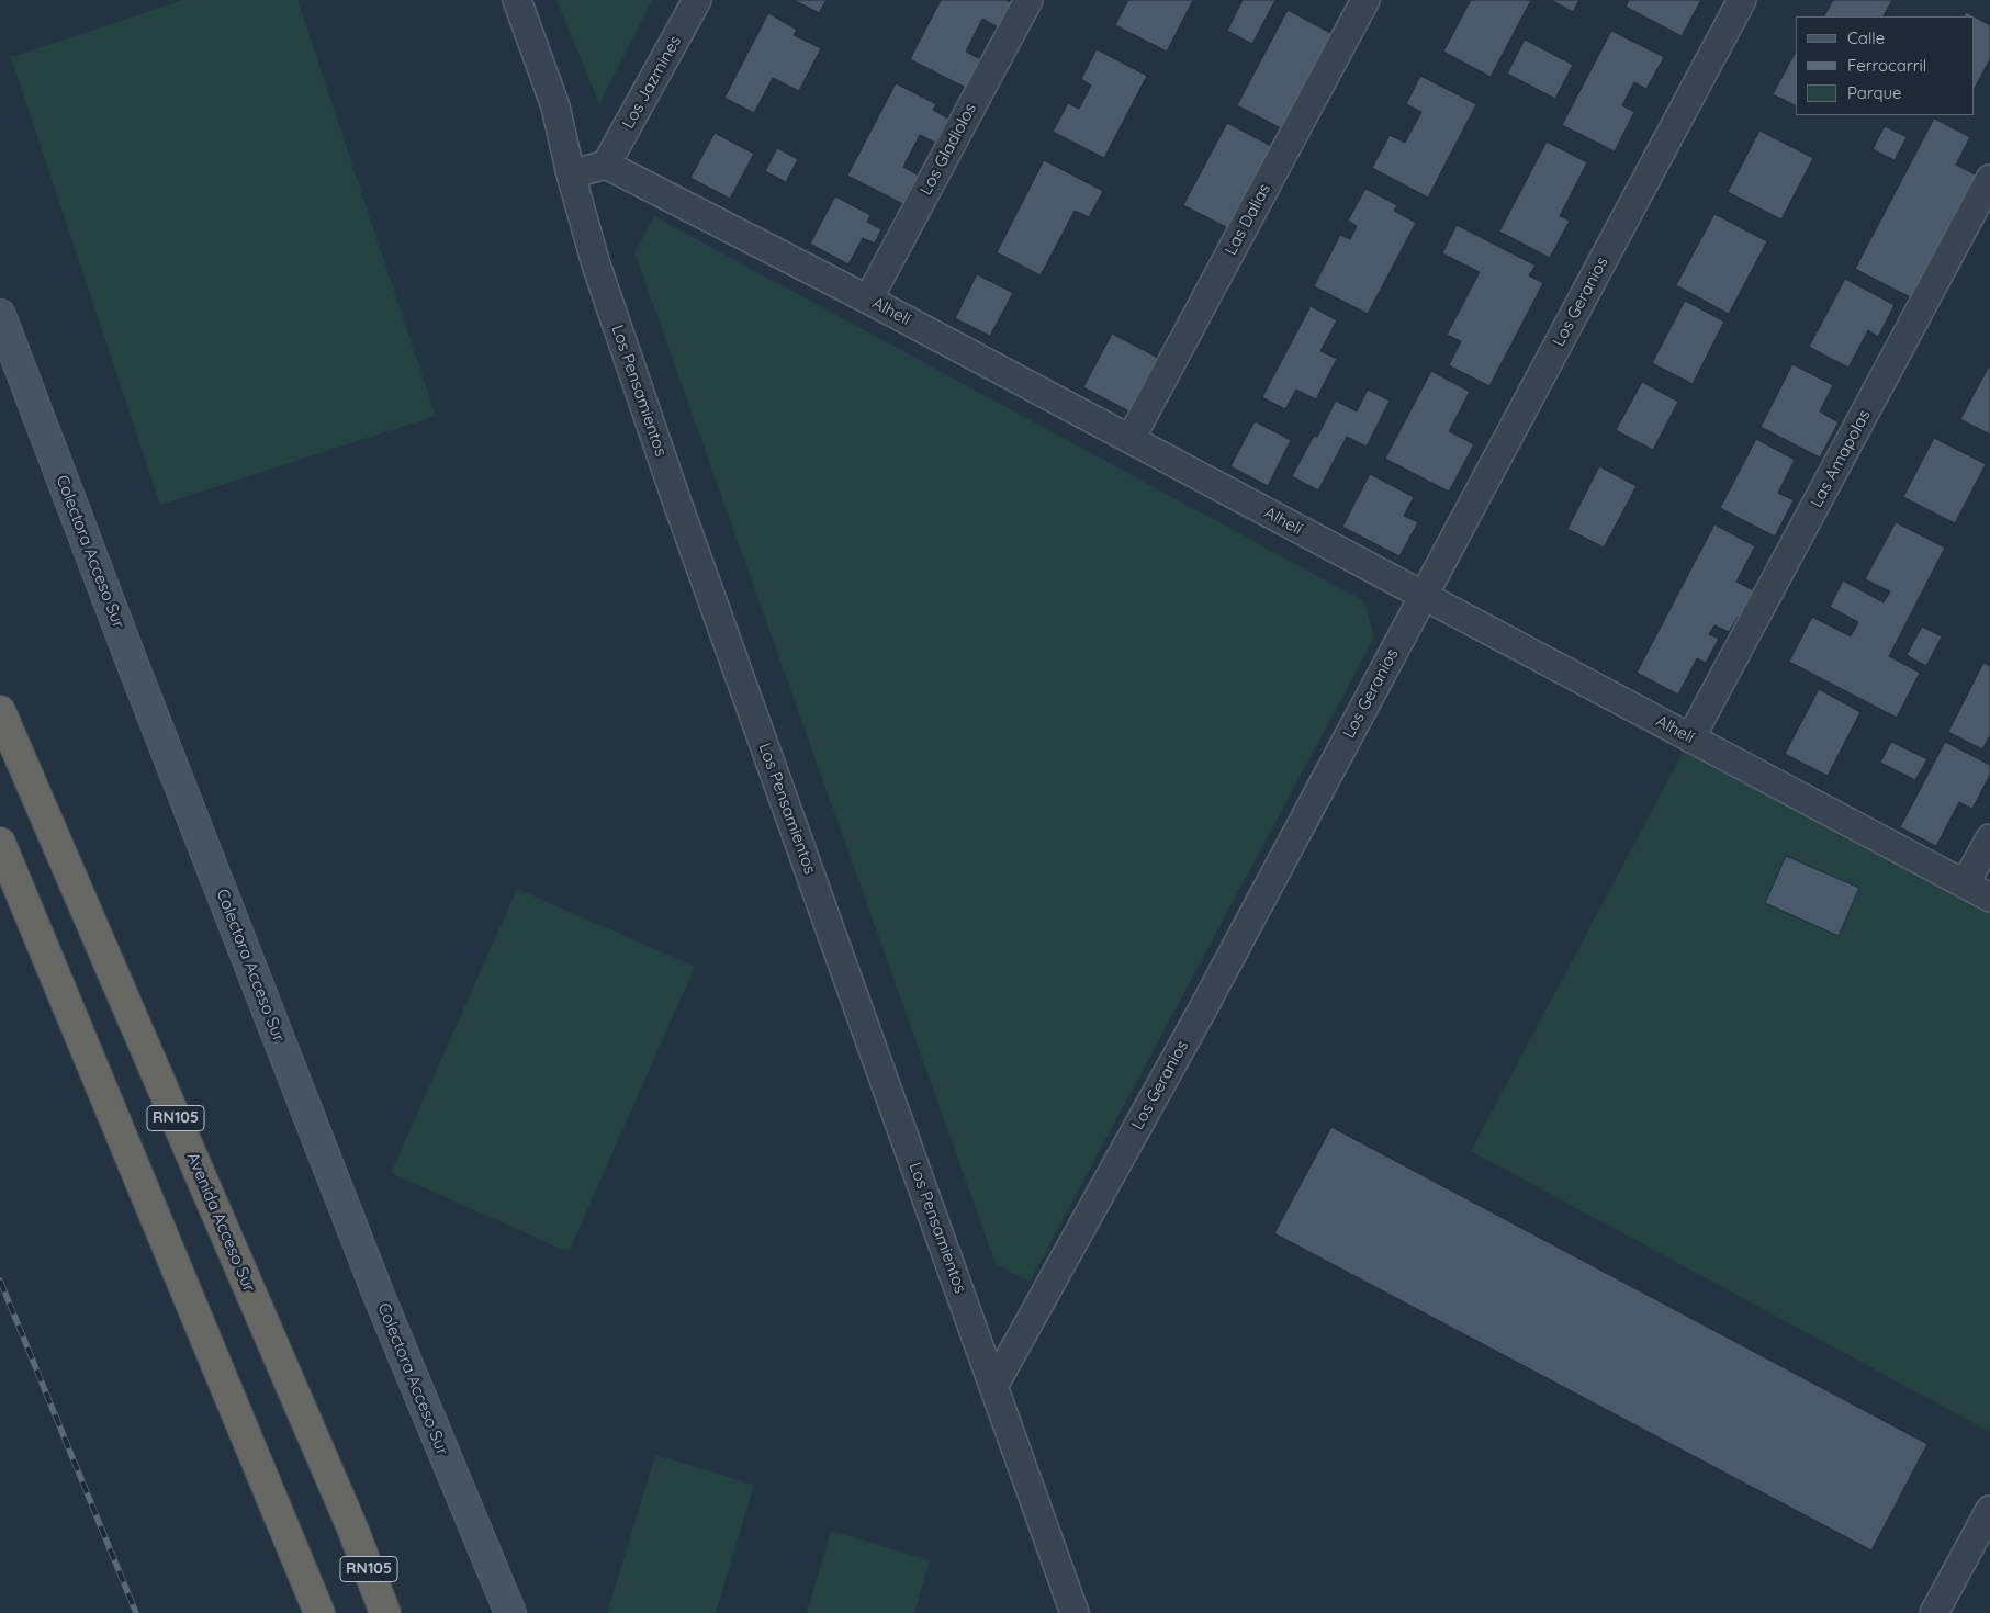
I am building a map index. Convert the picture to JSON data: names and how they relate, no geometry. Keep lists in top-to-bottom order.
{
  "streets": {
    "highway": ["RN105", "Avenida Acceso Sur"],
    "main road": ["Colectora Acceso Sur"],
    "street": [
      "Los Jazmines",
      "Los Gladiolos",
      "Las Dalias",
      "Los Geranios",
      "Alhelí",
      "Los Pensamientos",
      "Las Amapolas"
    ]
  },
  "crossings": [
    ["Los Jazmines", "Alhelí"],
    ["Los Gladiolos", "Alhelí"],
    ["Las Dalias", "Alhelí"],
    ["Los Geranios", "Alhelí"],
    ["Los Geranios", "Los Pensamientos"],
    ["Alhelí", "Las Amapolas"]
  ],
  "legend": ["Calle", "Ferrocarril", "Parque"]
}
